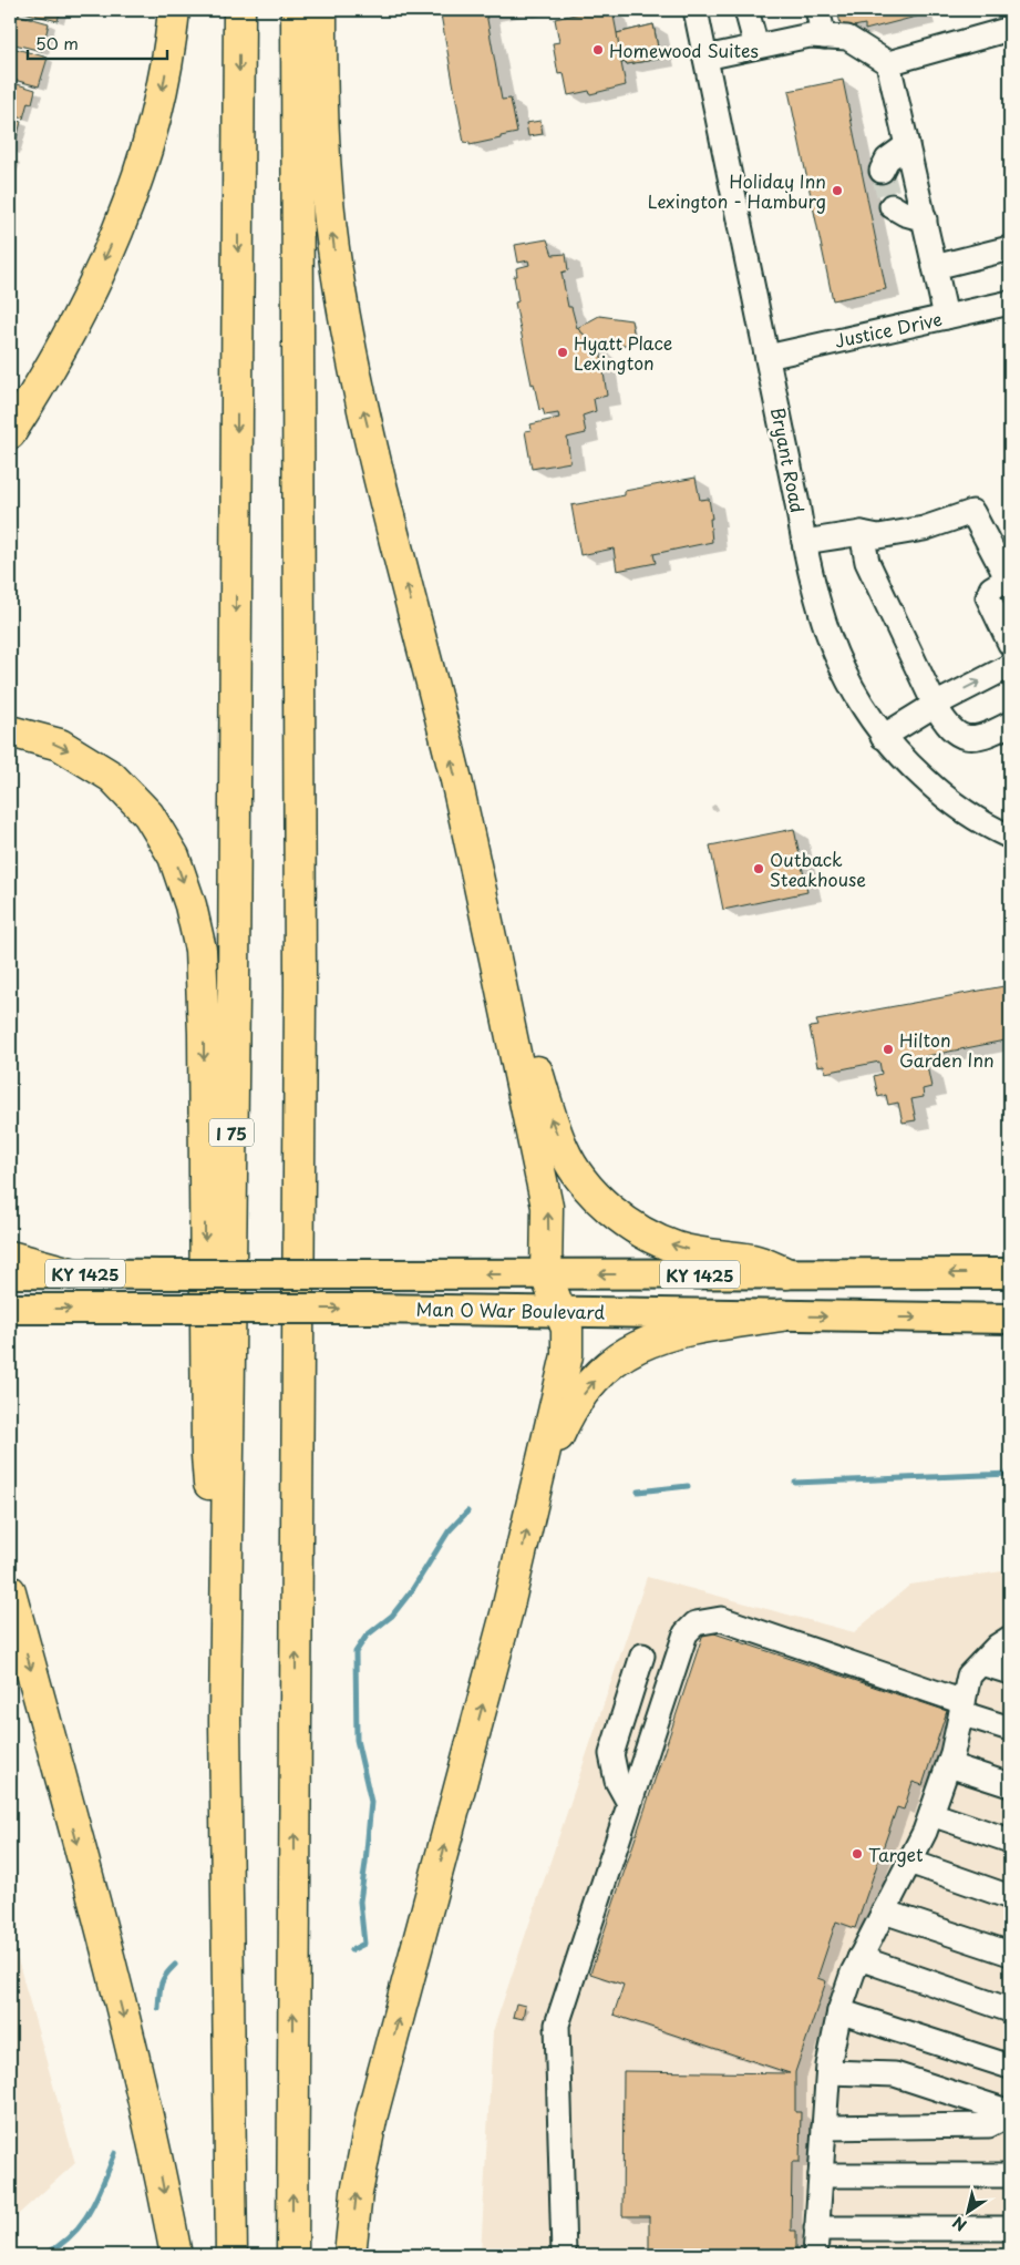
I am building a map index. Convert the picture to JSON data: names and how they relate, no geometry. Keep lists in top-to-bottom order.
{
  "streets": {
    "highway": ["I 75"],
    "main road": ["KY 1425", "Man O War Boulevard"],
    "street": ["Justice Drive", "Bryant Road"]
  },
  "crossings": [
    ["Justice Drive", "Bryant Road"]
  ],
  "places": [
    "Homewood Suites",
    "Holiday Inn Lexington - Hamburg",
    "Hyatt Place Lexington",
    "Outback Steakhouse",
    "Hilton Garden Inn",
    "Target"
  ],
  "scale_bar": "50 m",
  "north": "bottom left"
}
